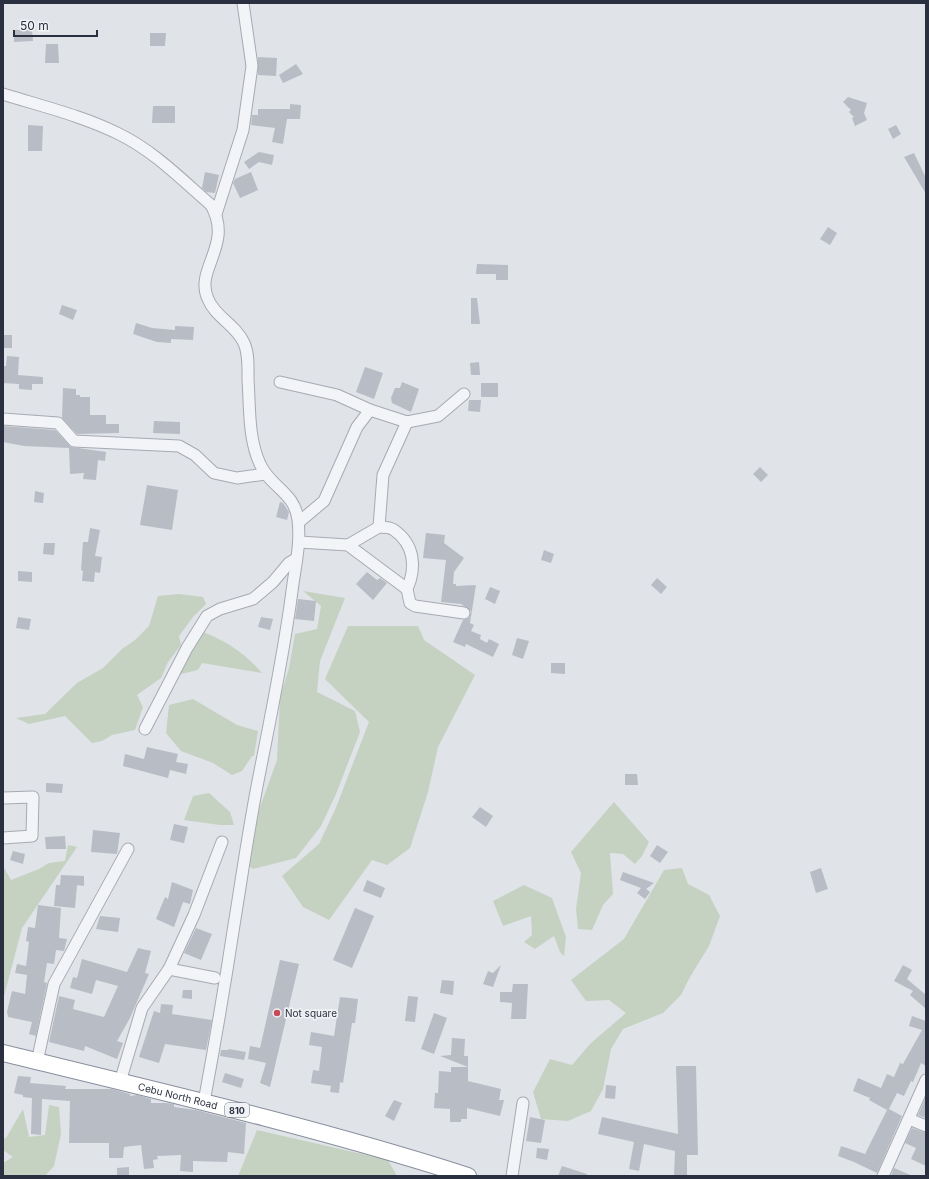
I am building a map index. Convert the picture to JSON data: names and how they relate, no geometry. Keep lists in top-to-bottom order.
{
  "streets": {
    "highway": ["Cebu North Road", "810"]
  },
  "places": ["Not square"],
  "scale_bar": "50 m"
}
